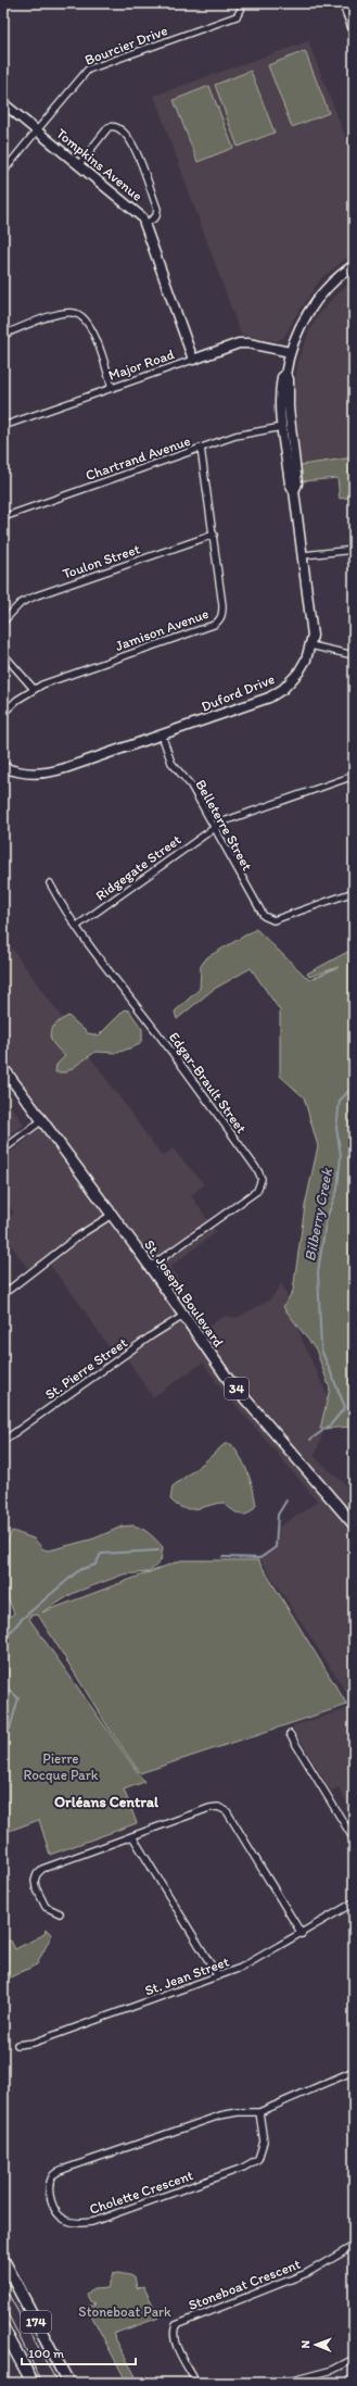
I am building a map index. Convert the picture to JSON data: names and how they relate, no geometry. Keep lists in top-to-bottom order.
{
  "streets": {
    "highway": ["174"],
    "main road": ["St. Joseph Boulevard", "34"],
    "street": [
      "Bourcier Drive",
      "Tompkins Avenue",
      "Major Road",
      "Chartrand Avenue",
      "Toulon Street",
      "Jamison Avenue",
      "Duford Drive",
      "Belleterre Street",
      "Ridgegate Street",
      "Edgar-Brault Street",
      "St. Pierre Street",
      "St. Jean Street",
      "Cholette Crescent",
      "Stoneboat Crescent"
    ]
  },
  "crossings": [
    ["Bourcier Drive", "Tompkins Avenue"],
    ["Tompkins Avenue", "Major Road"],
    ["Major Road", "Duford Drive"],
    ["Chartrand Avenue", "Jamison Avenue"],
    ["Chartrand Avenue", "Duford Drive"],
    ["Toulon Street", "Jamison Avenue"],
    ["Duford Drive", "Belleterre Street"],
    ["Belleterre Street", "Ridgegate Street"],
    ["Ridgegate Street", "Edgar-Brault Street"],
    ["Edgar-Brault Street", "St. Joseph Boulevard"],
    ["St. Joseph Boulevard", "St. Pierre Street"]
  ],
  "districts": ["Orléans Central"],
  "water": ["Bilberry Creek"],
  "parks": ["Pierre Rocque Park", "Stoneboat Park"],
  "scale_bar": "100 m",
  "north": "left"
}
